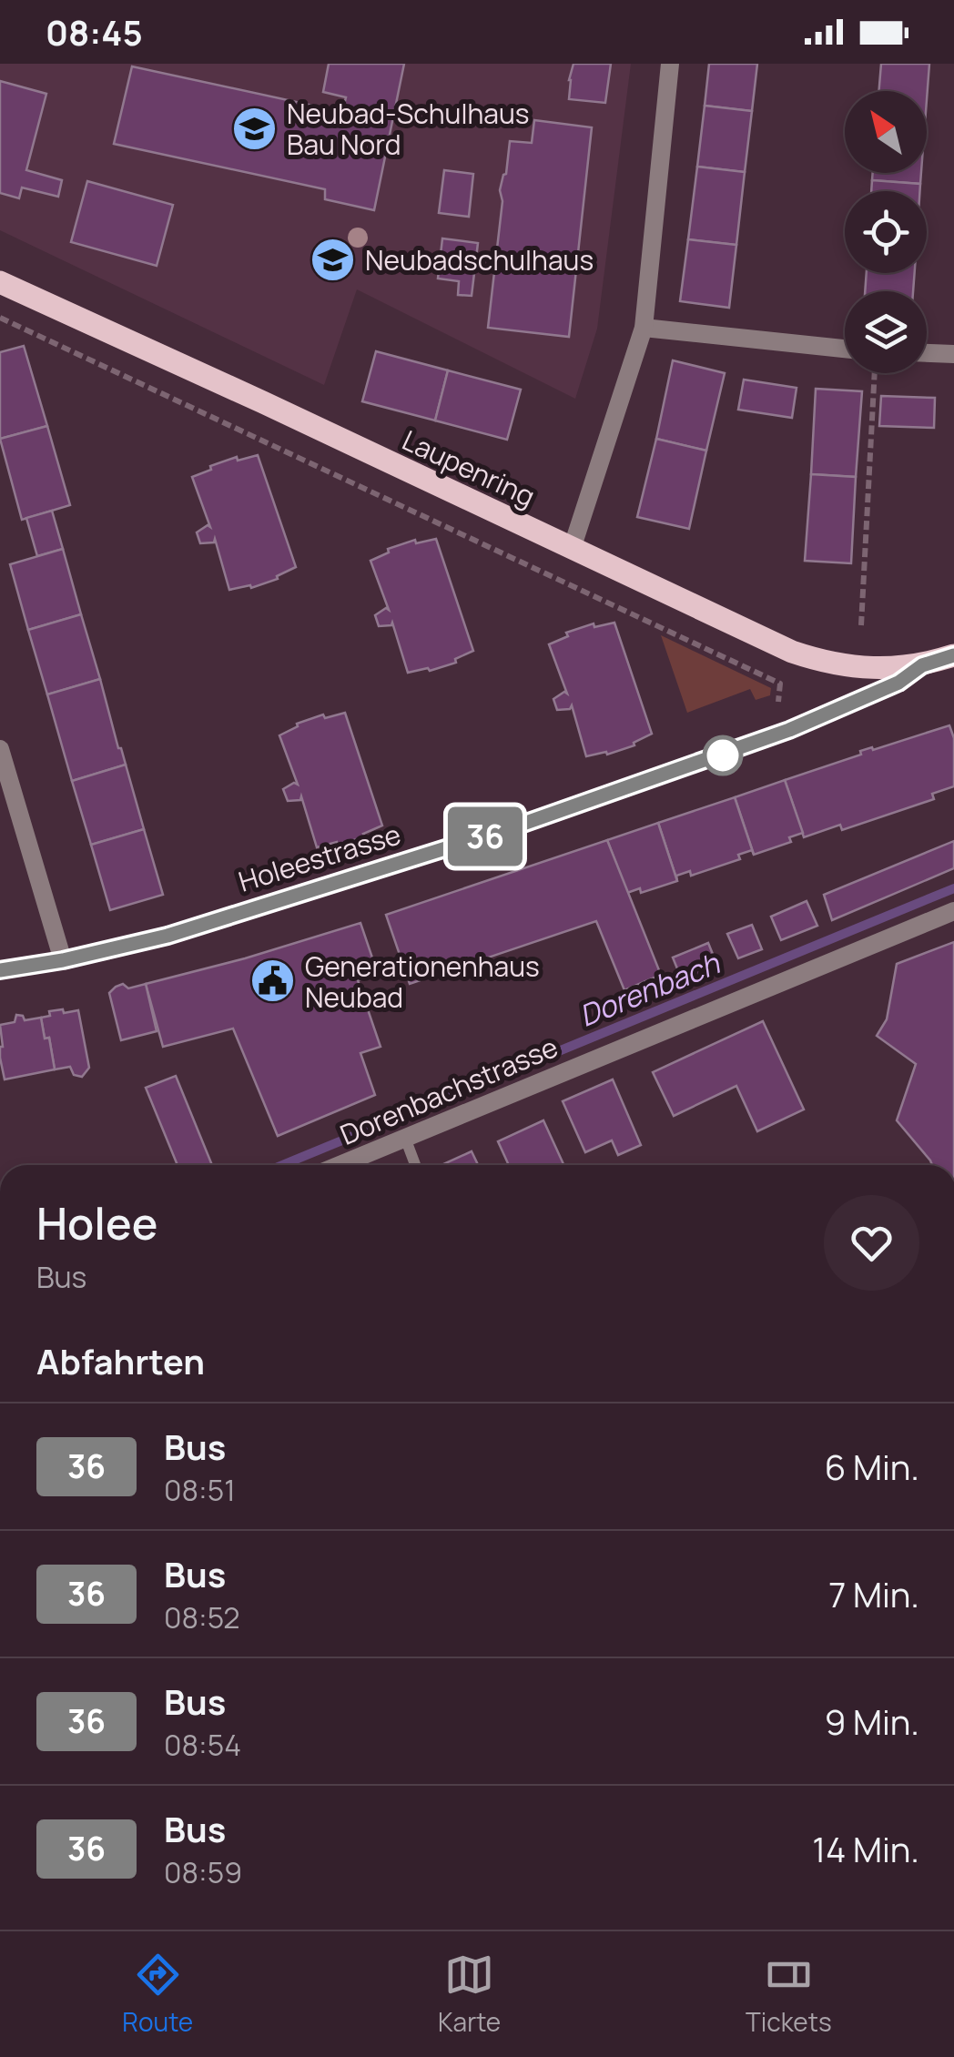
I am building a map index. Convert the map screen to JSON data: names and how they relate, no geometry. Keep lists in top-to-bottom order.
{
  "streets": {
    "main road": ["Laupenring", "Holeestrasse"],
    "street": ["Dorenbachstrasse"]
  },
  "crossings": [
    ["Laupenring", "Holeestrasse"]
  ],
  "water": ["Dorenbach"],
  "places": {
    "school or university": ["Neubad-Schulhaus Bau Nord", "Neubadschulhaus"],
    "public building": ["Generationenhaus Neubad"]
  },
  "lines": ["bus line 36"],
  "north": "top left",
  "page": {
    "status": "08:45",
    "on_map": "36",
    "heading": [
      ["Holee", "Bus"],
      "Abfahrten"
    ],
    "list": [
      {
        "mark": "36",
        "name": "Bus",
        "note": "08:51",
        "value": "6 Min."
      },
      {
        "mark": "36",
        "name": "Bus",
        "note": "08:52",
        "value": "7 Min."
      },
      {
        "mark": "36",
        "name": "Bus",
        "note": "08:54",
        "value": "9 Min."
      },
      {
        "mark": "36",
        "name": "Bus",
        "note": "08:59",
        "value": "14 Min."
      }
    ],
    "tabs": ["Route", "Karte", "Tickets"]
  }
}
